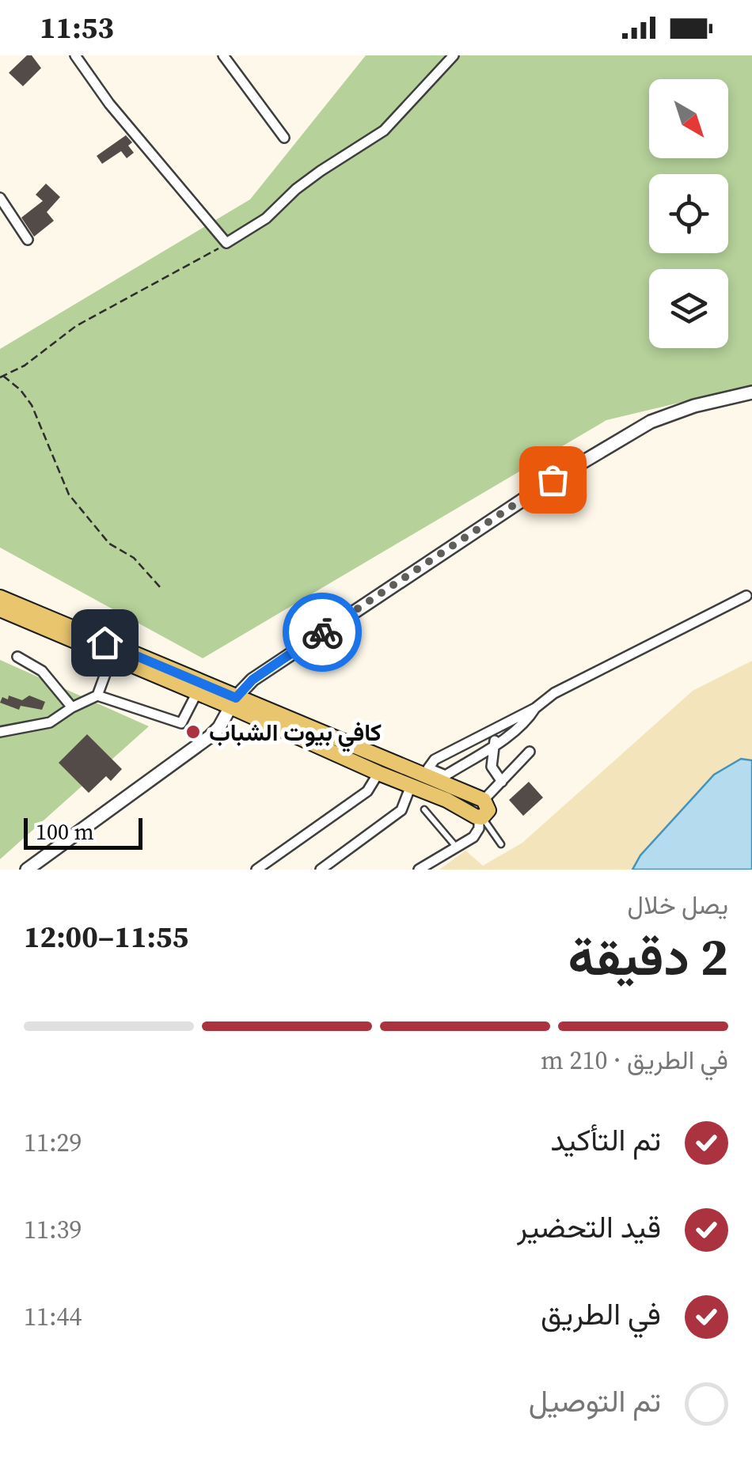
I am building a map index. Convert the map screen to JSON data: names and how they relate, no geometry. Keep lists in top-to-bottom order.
{
  "places": ["كافي بيوت الشباب"],
  "scale_bar": "100 m",
  "north": "bottom right",
  "page": {
    "status": "11:53",
    "scale": "100 m",
    "heading": ["2 دقيقة", "يصل خلال", "11:55–12:00"],
    "bar": "في الطريق · 210 m",
    "list": [
      ["تم التأكيد", "11:29"],
      ["قيد التحضير", "11:39"],
      ["في الطريق", "11:44"],
      "تم التوصيل"
    ]
  }
}
